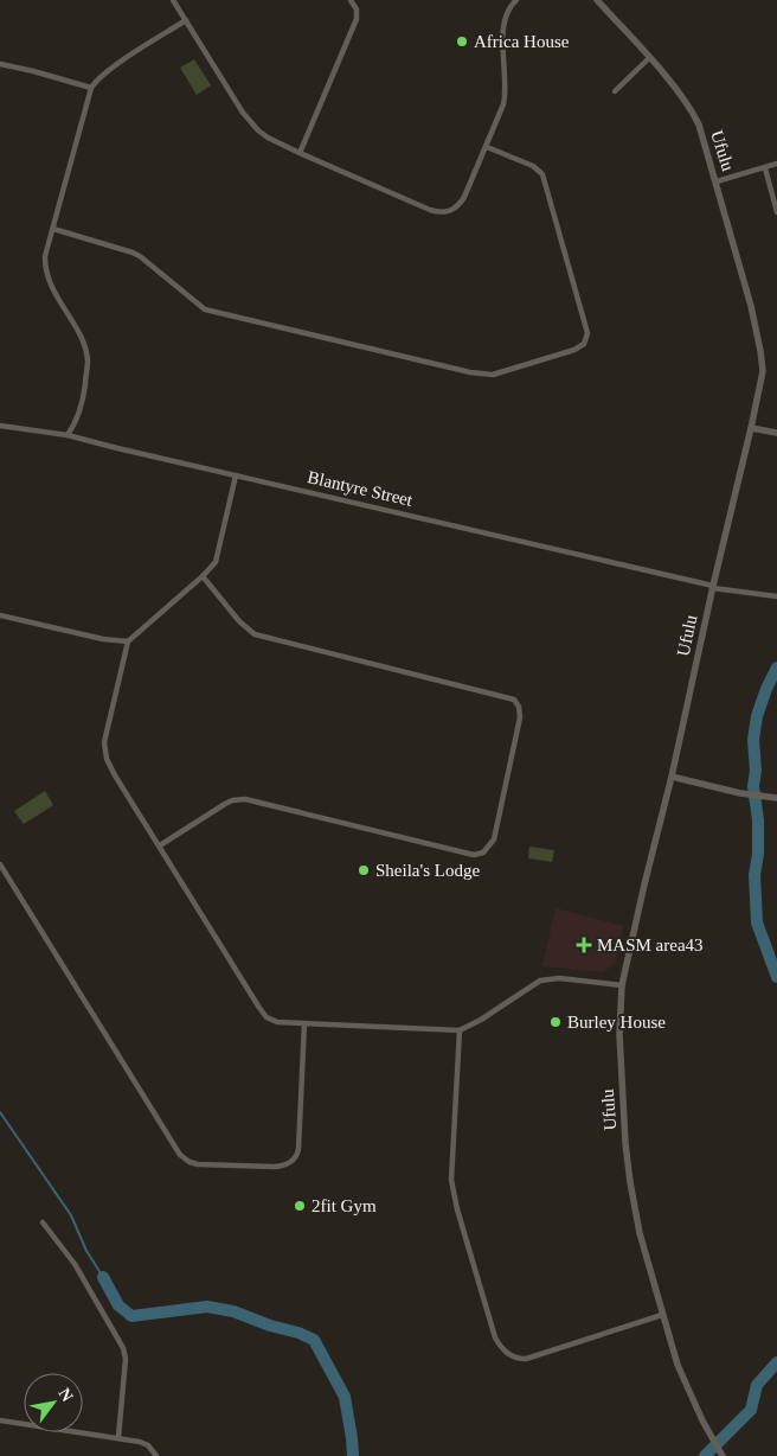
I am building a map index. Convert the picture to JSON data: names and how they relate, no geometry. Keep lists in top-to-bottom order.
{
  "streets": {
    "street": ["Ufulu", "Blantyre Street"]
  },
  "crossings": [
    ["Ufulu", "Blantyre Street"]
  ],
  "places": {
    "other": [
      "Africa House",
      "Sheila's Lodge",
      "Burley House",
      "2fit Gym"
    ],
    "health": ["MASM area43"]
  },
  "north": "top right"
}
